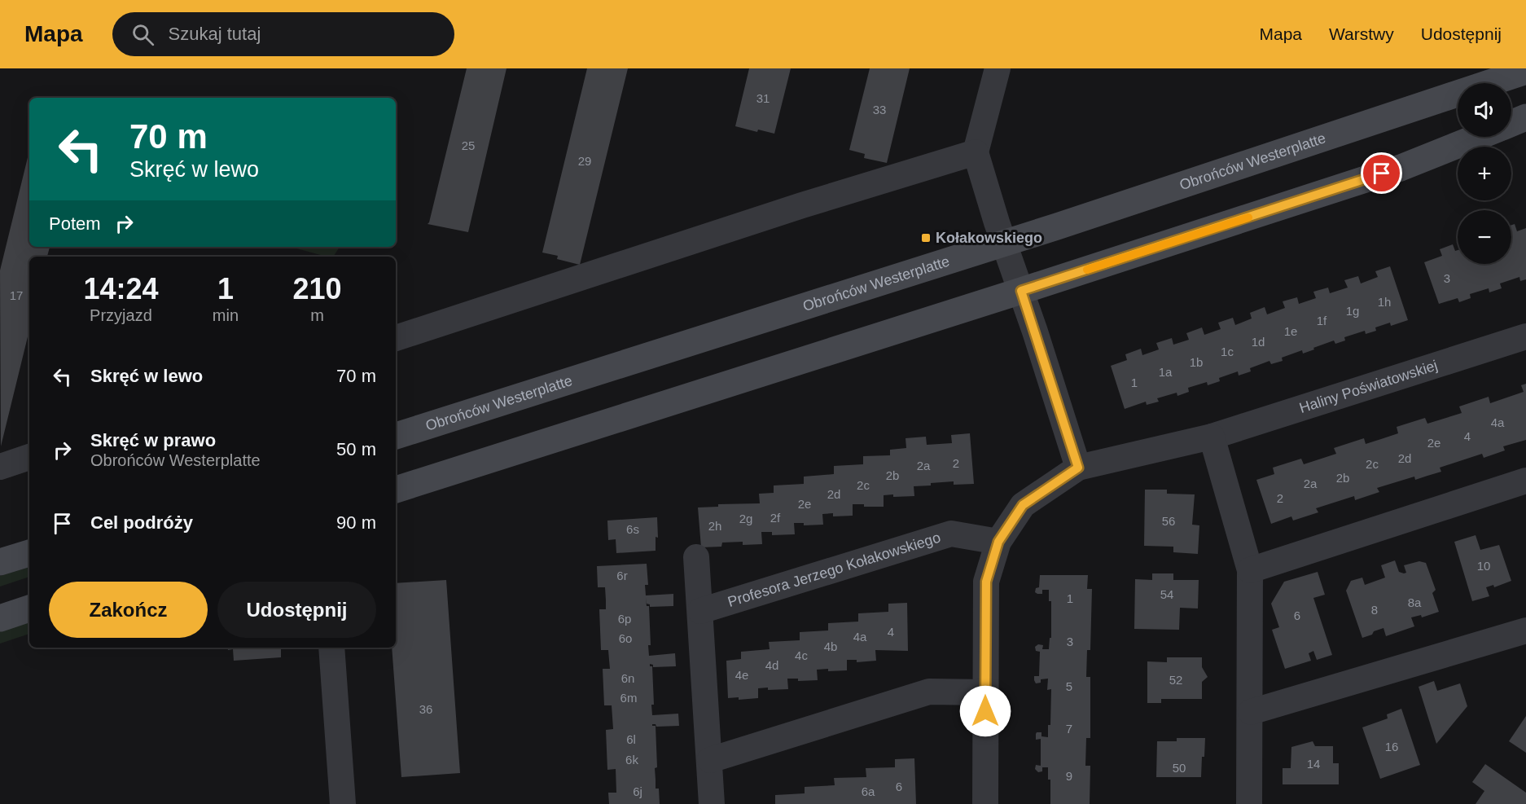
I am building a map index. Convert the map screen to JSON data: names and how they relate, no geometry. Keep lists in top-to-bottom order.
{
  "streets": {
    "main road": ["Obrońców Westerplatte"],
    "street": ["Haliny Poświatowskiej", "Profesora Jerzego Kołakowskiego"]
  },
  "places": {
    "transit": ["Kołakowskiego"]
  },
  "house_numbers": [
    "31",
    "33",
    "25",
    "29",
    "3",
    "17",
    "1h",
    "1g",
    "1f",
    "1e",
    "1d",
    "1c",
    "1b",
    "1a",
    "1",
    "4a",
    "4",
    "2e",
    "2d",
    "2",
    "2c",
    "2a",
    "2b",
    "2b",
    "2a",
    "2c",
    "2d",
    "2",
    "2e",
    "2f",
    "2g",
    "56",
    "2h",
    "6s",
    "10",
    "6r",
    "54",
    "1",
    "8a",
    "8",
    "6",
    "6p",
    "4",
    "4a",
    "6o",
    "3",
    "4b",
    "4c",
    "4d",
    "4e",
    "6n",
    "52",
    "5",
    "6m",
    "36",
    "7",
    "6l",
    "16",
    "6k",
    "14",
    "50",
    "9",
    "6",
    "6j",
    "6a"
  ],
  "page": {
    "header": "Mapa",
    "search": "Szukaj tutaj",
    "nav": ["Mapa", "Warstwy", "Udostępnij"],
    "map_buttons": ["+", "−"],
    "turn": ["70 m", "Skręć w lewo"],
    "then": "Potem",
    "eta": [
      "14:24",
      "Przyjazd",
      "1",
      "min",
      "210",
      "m"
    ],
    "list": [
      {
        "name": "Skręć w lewo",
        "value": "70 m"
      },
      {
        "name": "Skręć w prawo",
        "note": "Obrońców Westerplatte",
        "value": "50 m"
      },
      {
        "name": "Cel podróży",
        "value": "90 m"
      }
    ],
    "buttons": ["Zakończ", "Udostępnij"]
  }
}
